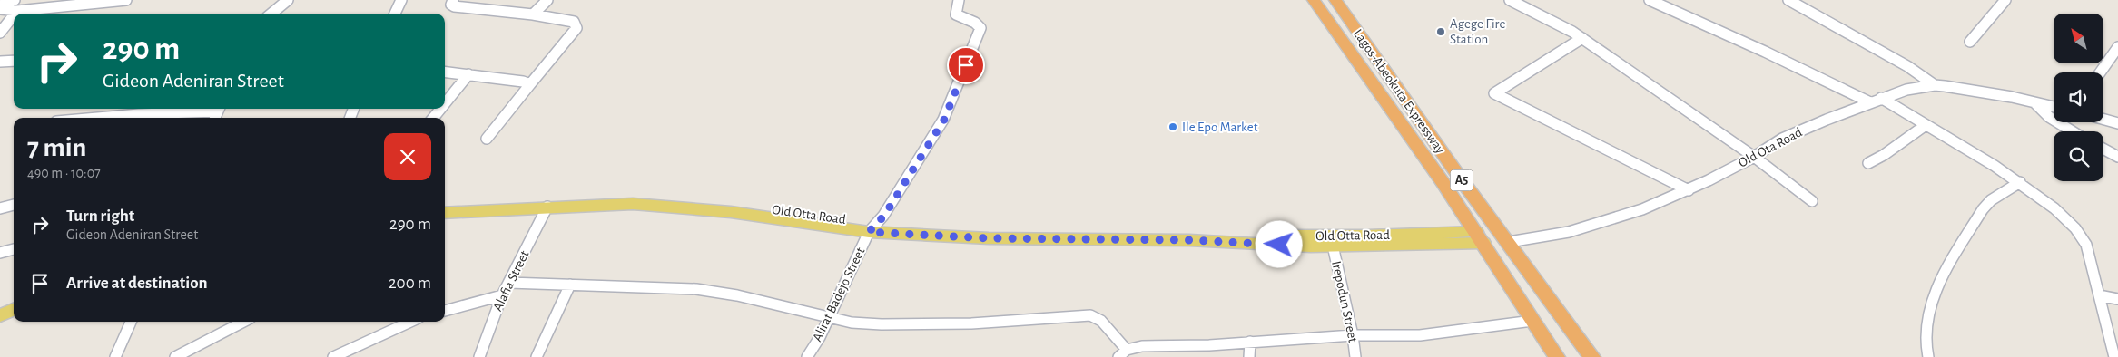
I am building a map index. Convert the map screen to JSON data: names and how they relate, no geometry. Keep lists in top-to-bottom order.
{
  "streets": {
    "highway": ["Lagos-Abeokuta Expressway", "A5"],
    "main road": ["Old Otta Road"],
    "street": [
      "Old Ota Road",
      "Alafia Street",
      "Alirat Badejo Street",
      "Irepodun Street"
    ]
  },
  "crossings": [
    ["Lagos-Abeokuta Expressway", "Old Ota Road"],
    ["Lagos-Abeokuta Expressway", "Old Otta Road"],
    ["Old Otta Road", "Alafia Street"],
    ["Old Otta Road", "Alirat Badejo Street"]
  ],
  "places": ["Agege Fire Station", "Ile Epo Market"],
  "north": "top left",
  "page": {
    "turn": ["290 m", "Gideon Adeniran Street"],
    "heading": ["7 min", "490 m · 10:07"],
    "list": [
      {
        "name": "Turn right",
        "note": "Gideon Adeniran Street",
        "value": "290 m"
      },
      {
        "name": "Arrive at destination",
        "value": "200 m"
      }
    ]
  }
}
